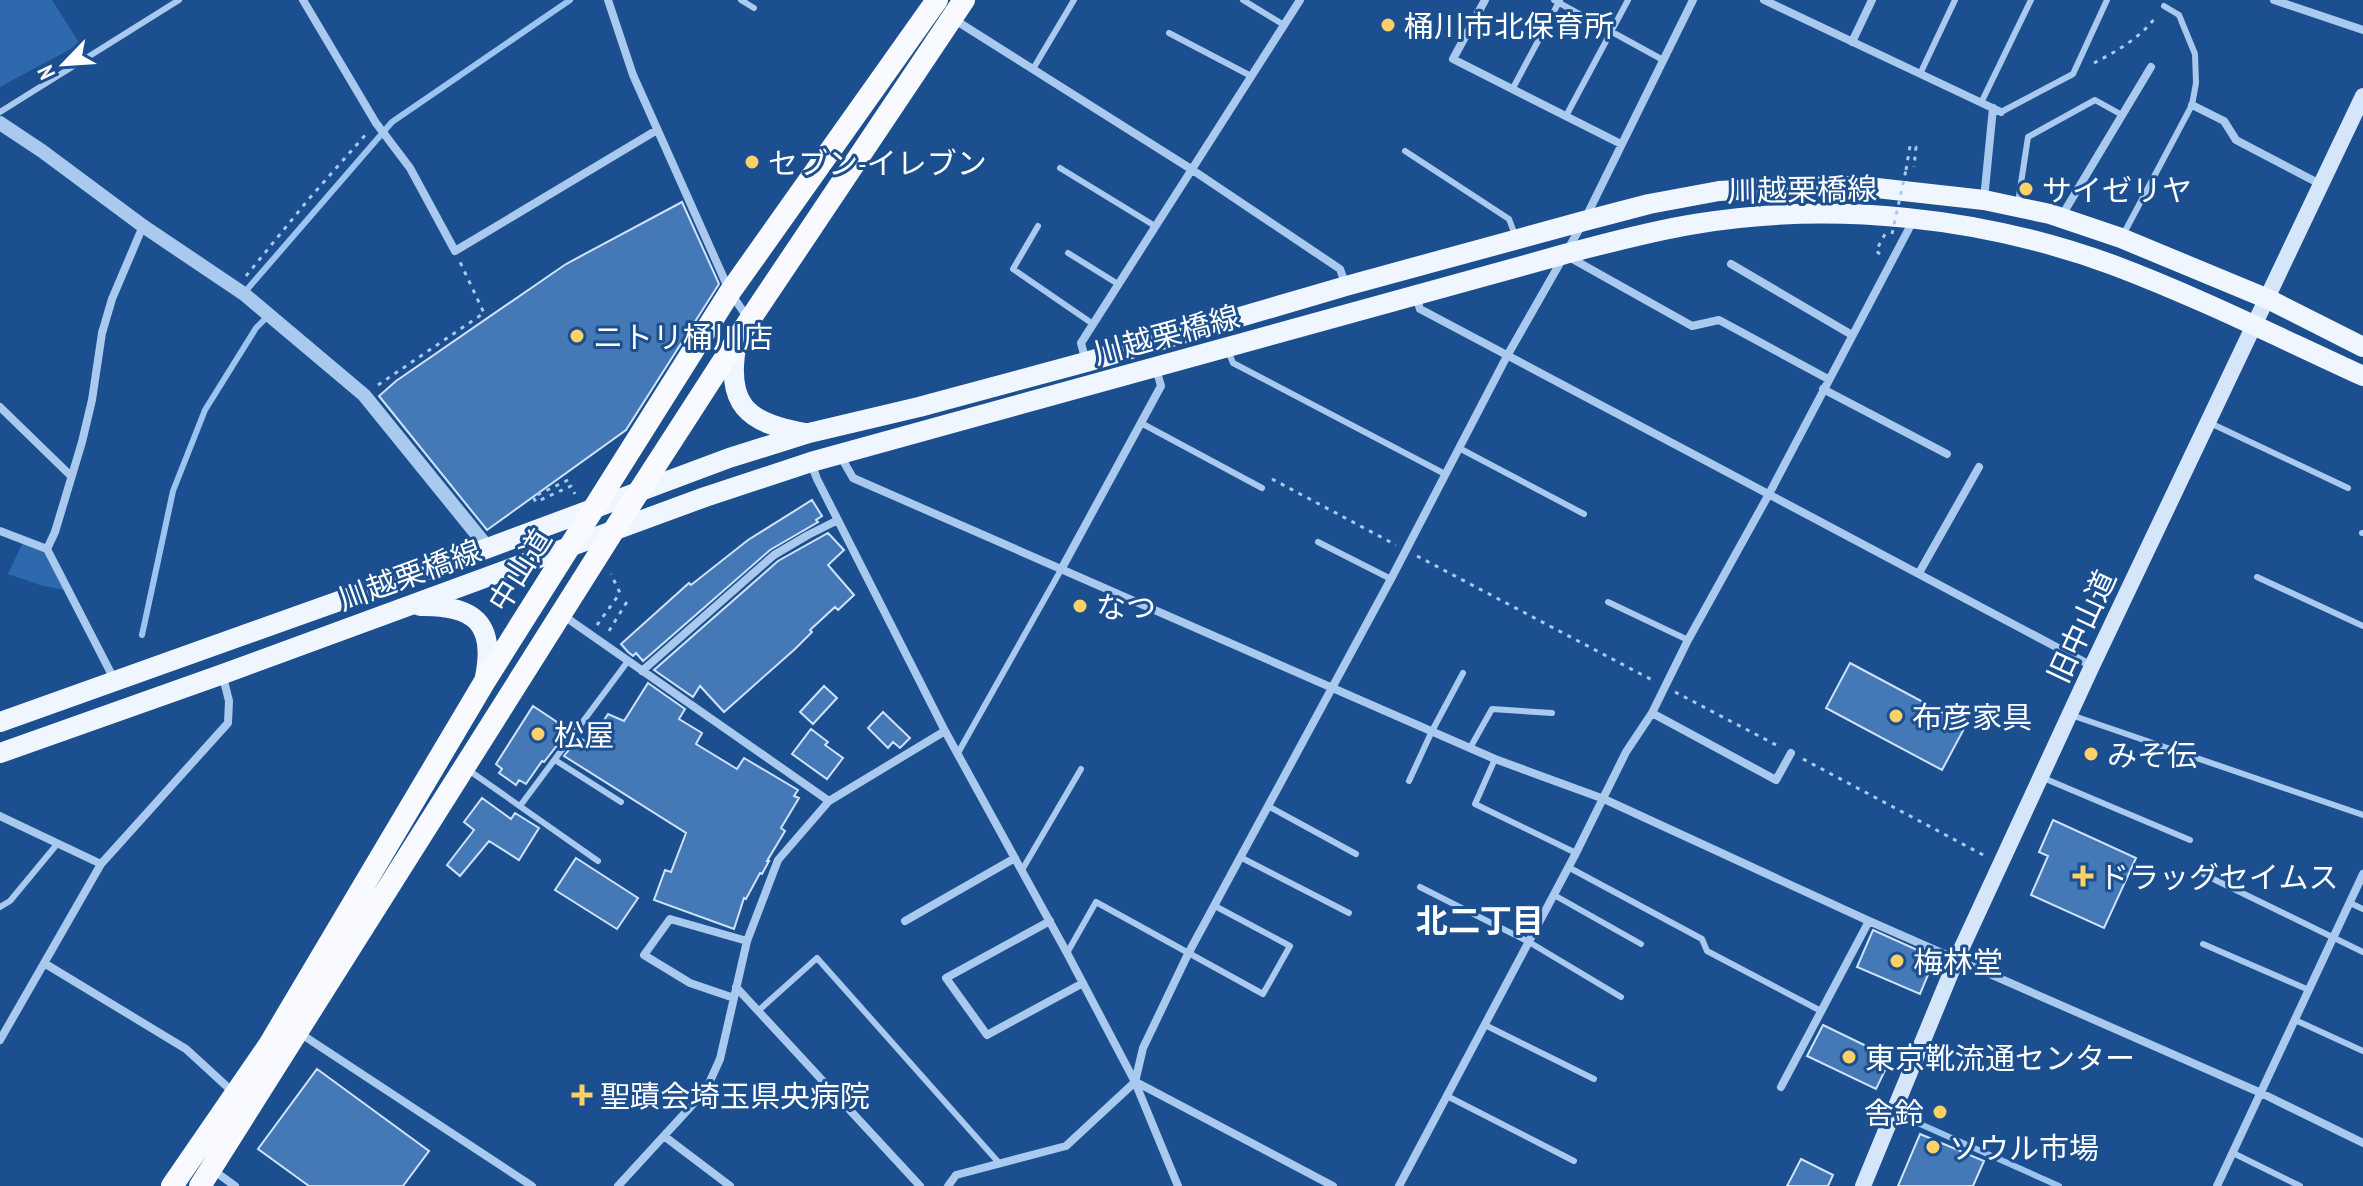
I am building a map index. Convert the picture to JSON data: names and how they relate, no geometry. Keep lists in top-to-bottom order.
{
  "streets": {
    "highway": ["中山道"],
    "main road": ["川越栗橋線", "旧中山道"]
  },
  "crossings": [
    ["川越栗橋線", "中山道"],
    ["川越栗橋線", "旧中山道"]
  ],
  "districts": ["北二丁目"],
  "places": {
    "other": [
      "桶川市北保育所",
      "セブン-イレブン",
      "サイゼリヤ",
      "ニトリ桶川店",
      "なつ",
      "布彦家具",
      "松屋",
      "みそ伝",
      "梅林堂",
      "東京靴流通センター",
      "舎鈴",
      "ソウル市場"
    ],
    "health": ["ドラッグセイムス", "聖蹟会埼玉県央病院"]
  },
  "north": "bottom left"
}
